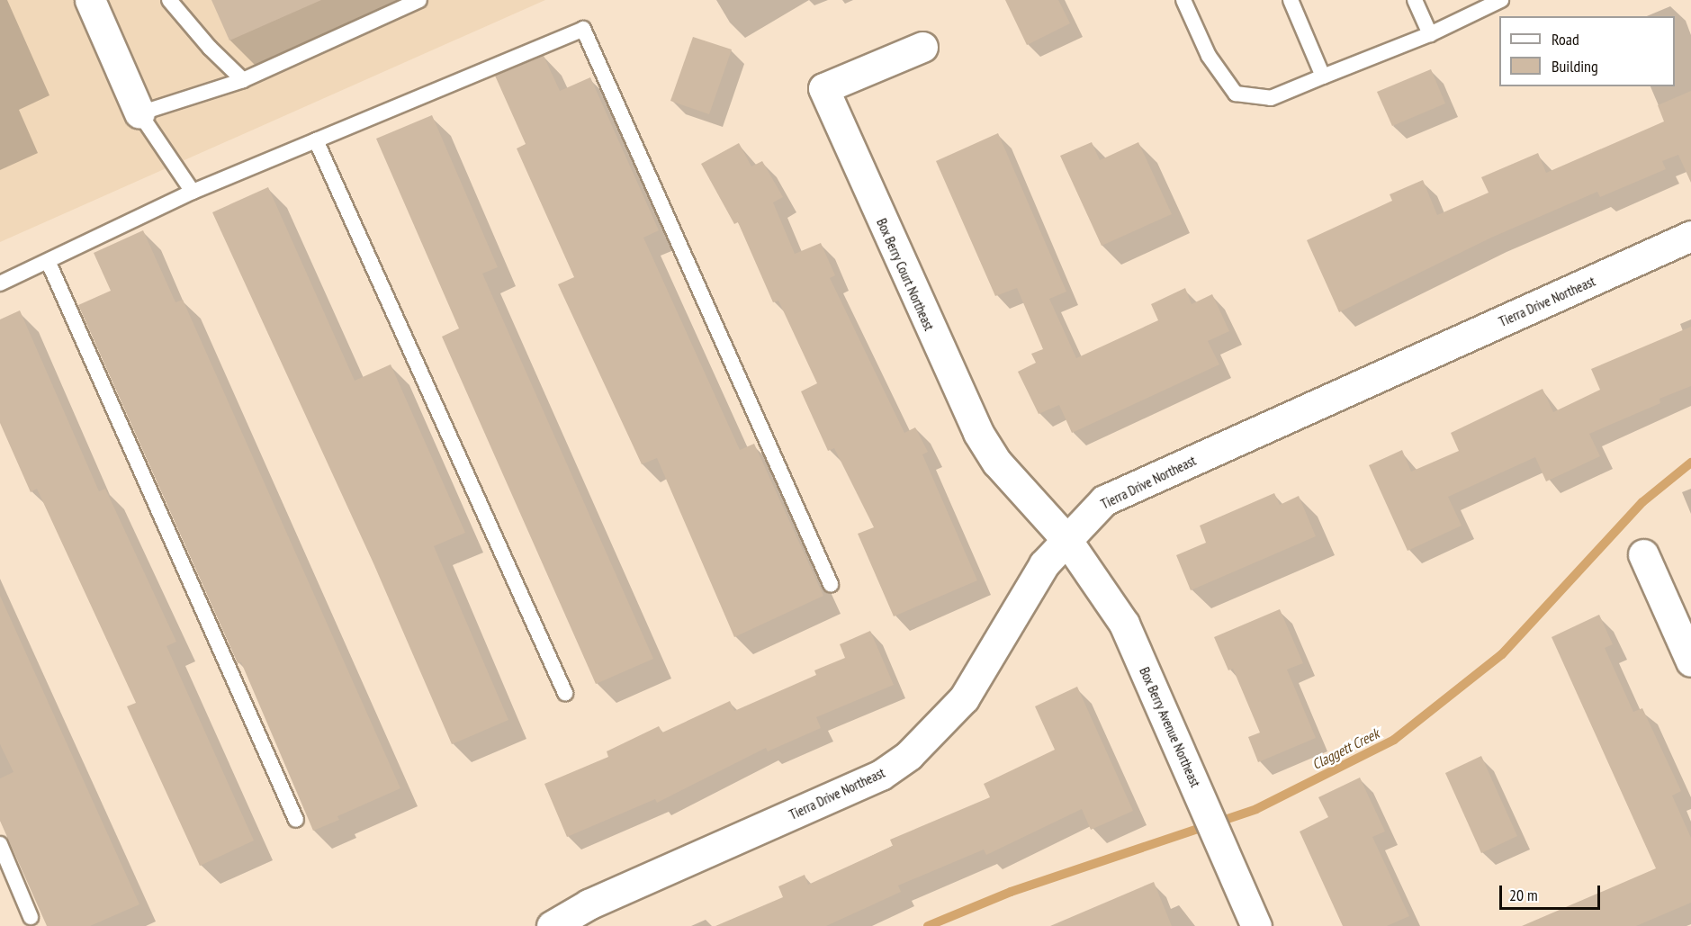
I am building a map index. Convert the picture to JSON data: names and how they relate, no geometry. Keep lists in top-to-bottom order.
{
  "streets": {
    "street": ["Box Berry Court Northeast", "Tierra Drive Northeast", "Box Berry Avenue Northeast"]
  },
  "crossings": [
    ["Box Berry Court Northeast", "Tierra Drive Northeast"],
    ["Box Berry Court Northeast", "Box Berry Avenue Northeast"],
    ["Tierra Drive Northeast", "Box Berry Avenue Northeast"]
  ],
  "water": ["Claggett Creek"],
  "legend": ["Road", "Building"],
  "scale_bar": "20 m"
}
